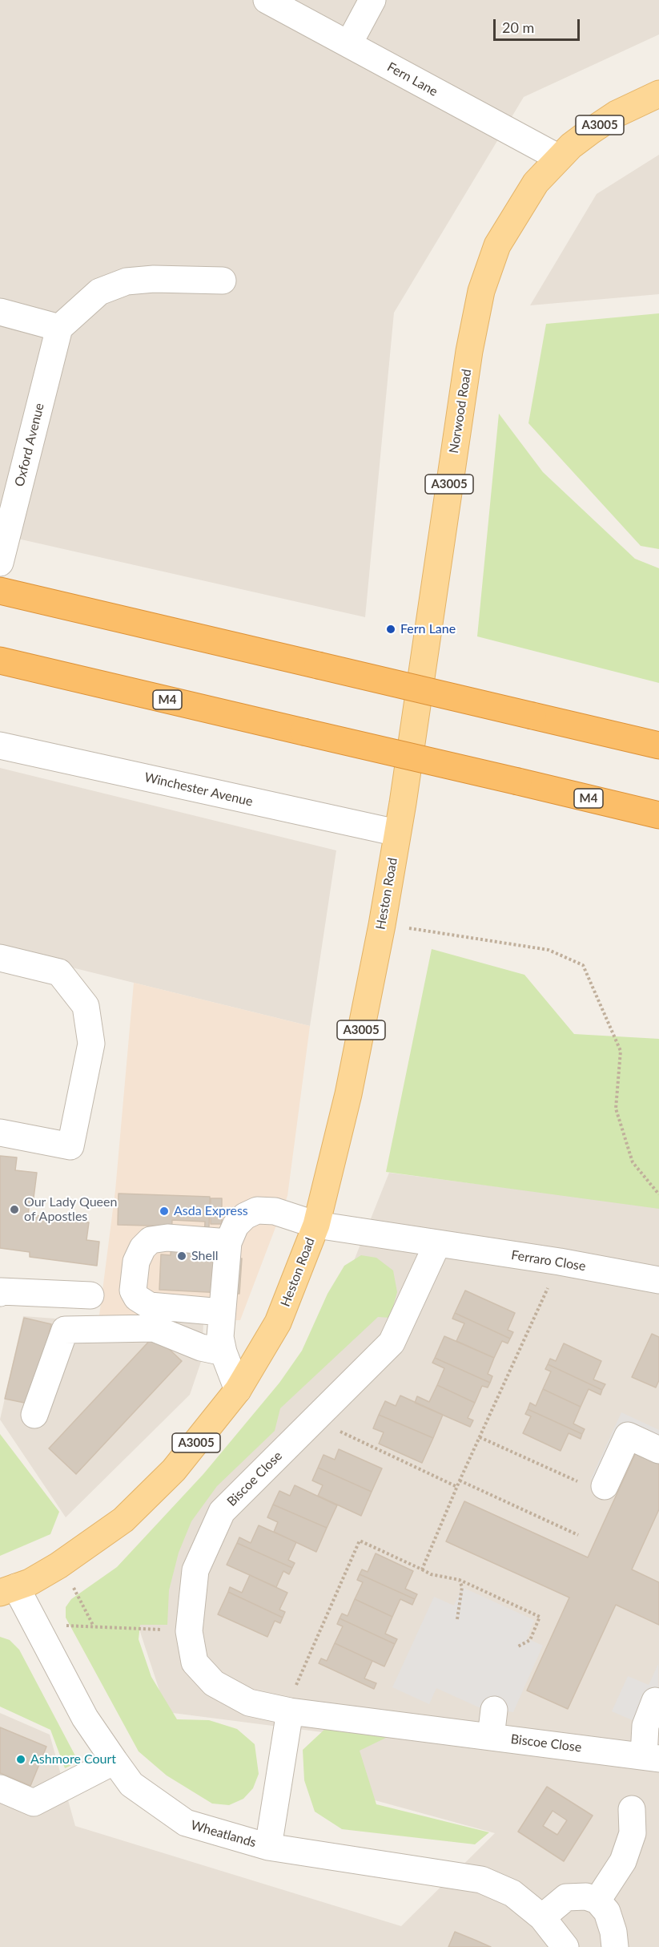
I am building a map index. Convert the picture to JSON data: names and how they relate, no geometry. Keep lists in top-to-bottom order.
{
  "streets": {
    "highway": ["M4"],
    "main road": ["A3005", "Norwood Road", "Heston Road"],
    "street": [
      "Fern Lane",
      "Oxford Avenue",
      "Winchester Avenue",
      "Ferraro Close",
      "Biscoe Close",
      "Wheatlands"
    ]
  },
  "crossings": [
    ["Fern Lane", "Norwood Road"],
    ["Norwood Road", "Winchester Avenue"],
    ["Norwood Road", "Heston Road"],
    ["Winchester Avenue", "Heston Road"],
    ["Heston Road", "Ferraro Close"],
    ["Heston Road", "Wheatlands"]
  ],
  "places": [
    "Fern Lane",
    "Our Lady Queen of Apostles",
    "Asda Express",
    "Shell",
    "Ashmore Court"
  ],
  "scale_bar": "20 m"
}
